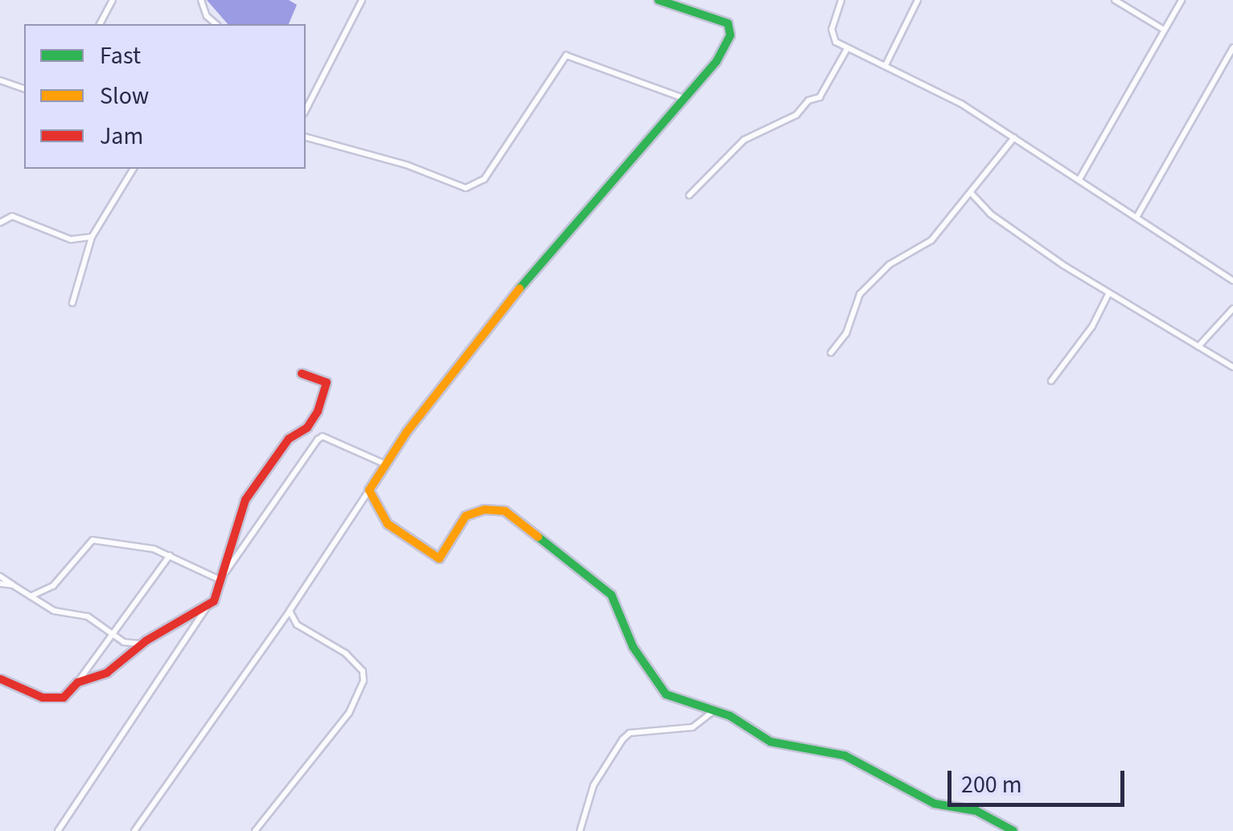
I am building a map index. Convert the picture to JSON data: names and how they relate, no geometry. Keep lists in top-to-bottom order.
{
  "legend": ["Fast", "Slow", "Jam"],
  "scale_bar": "200 m"
}
